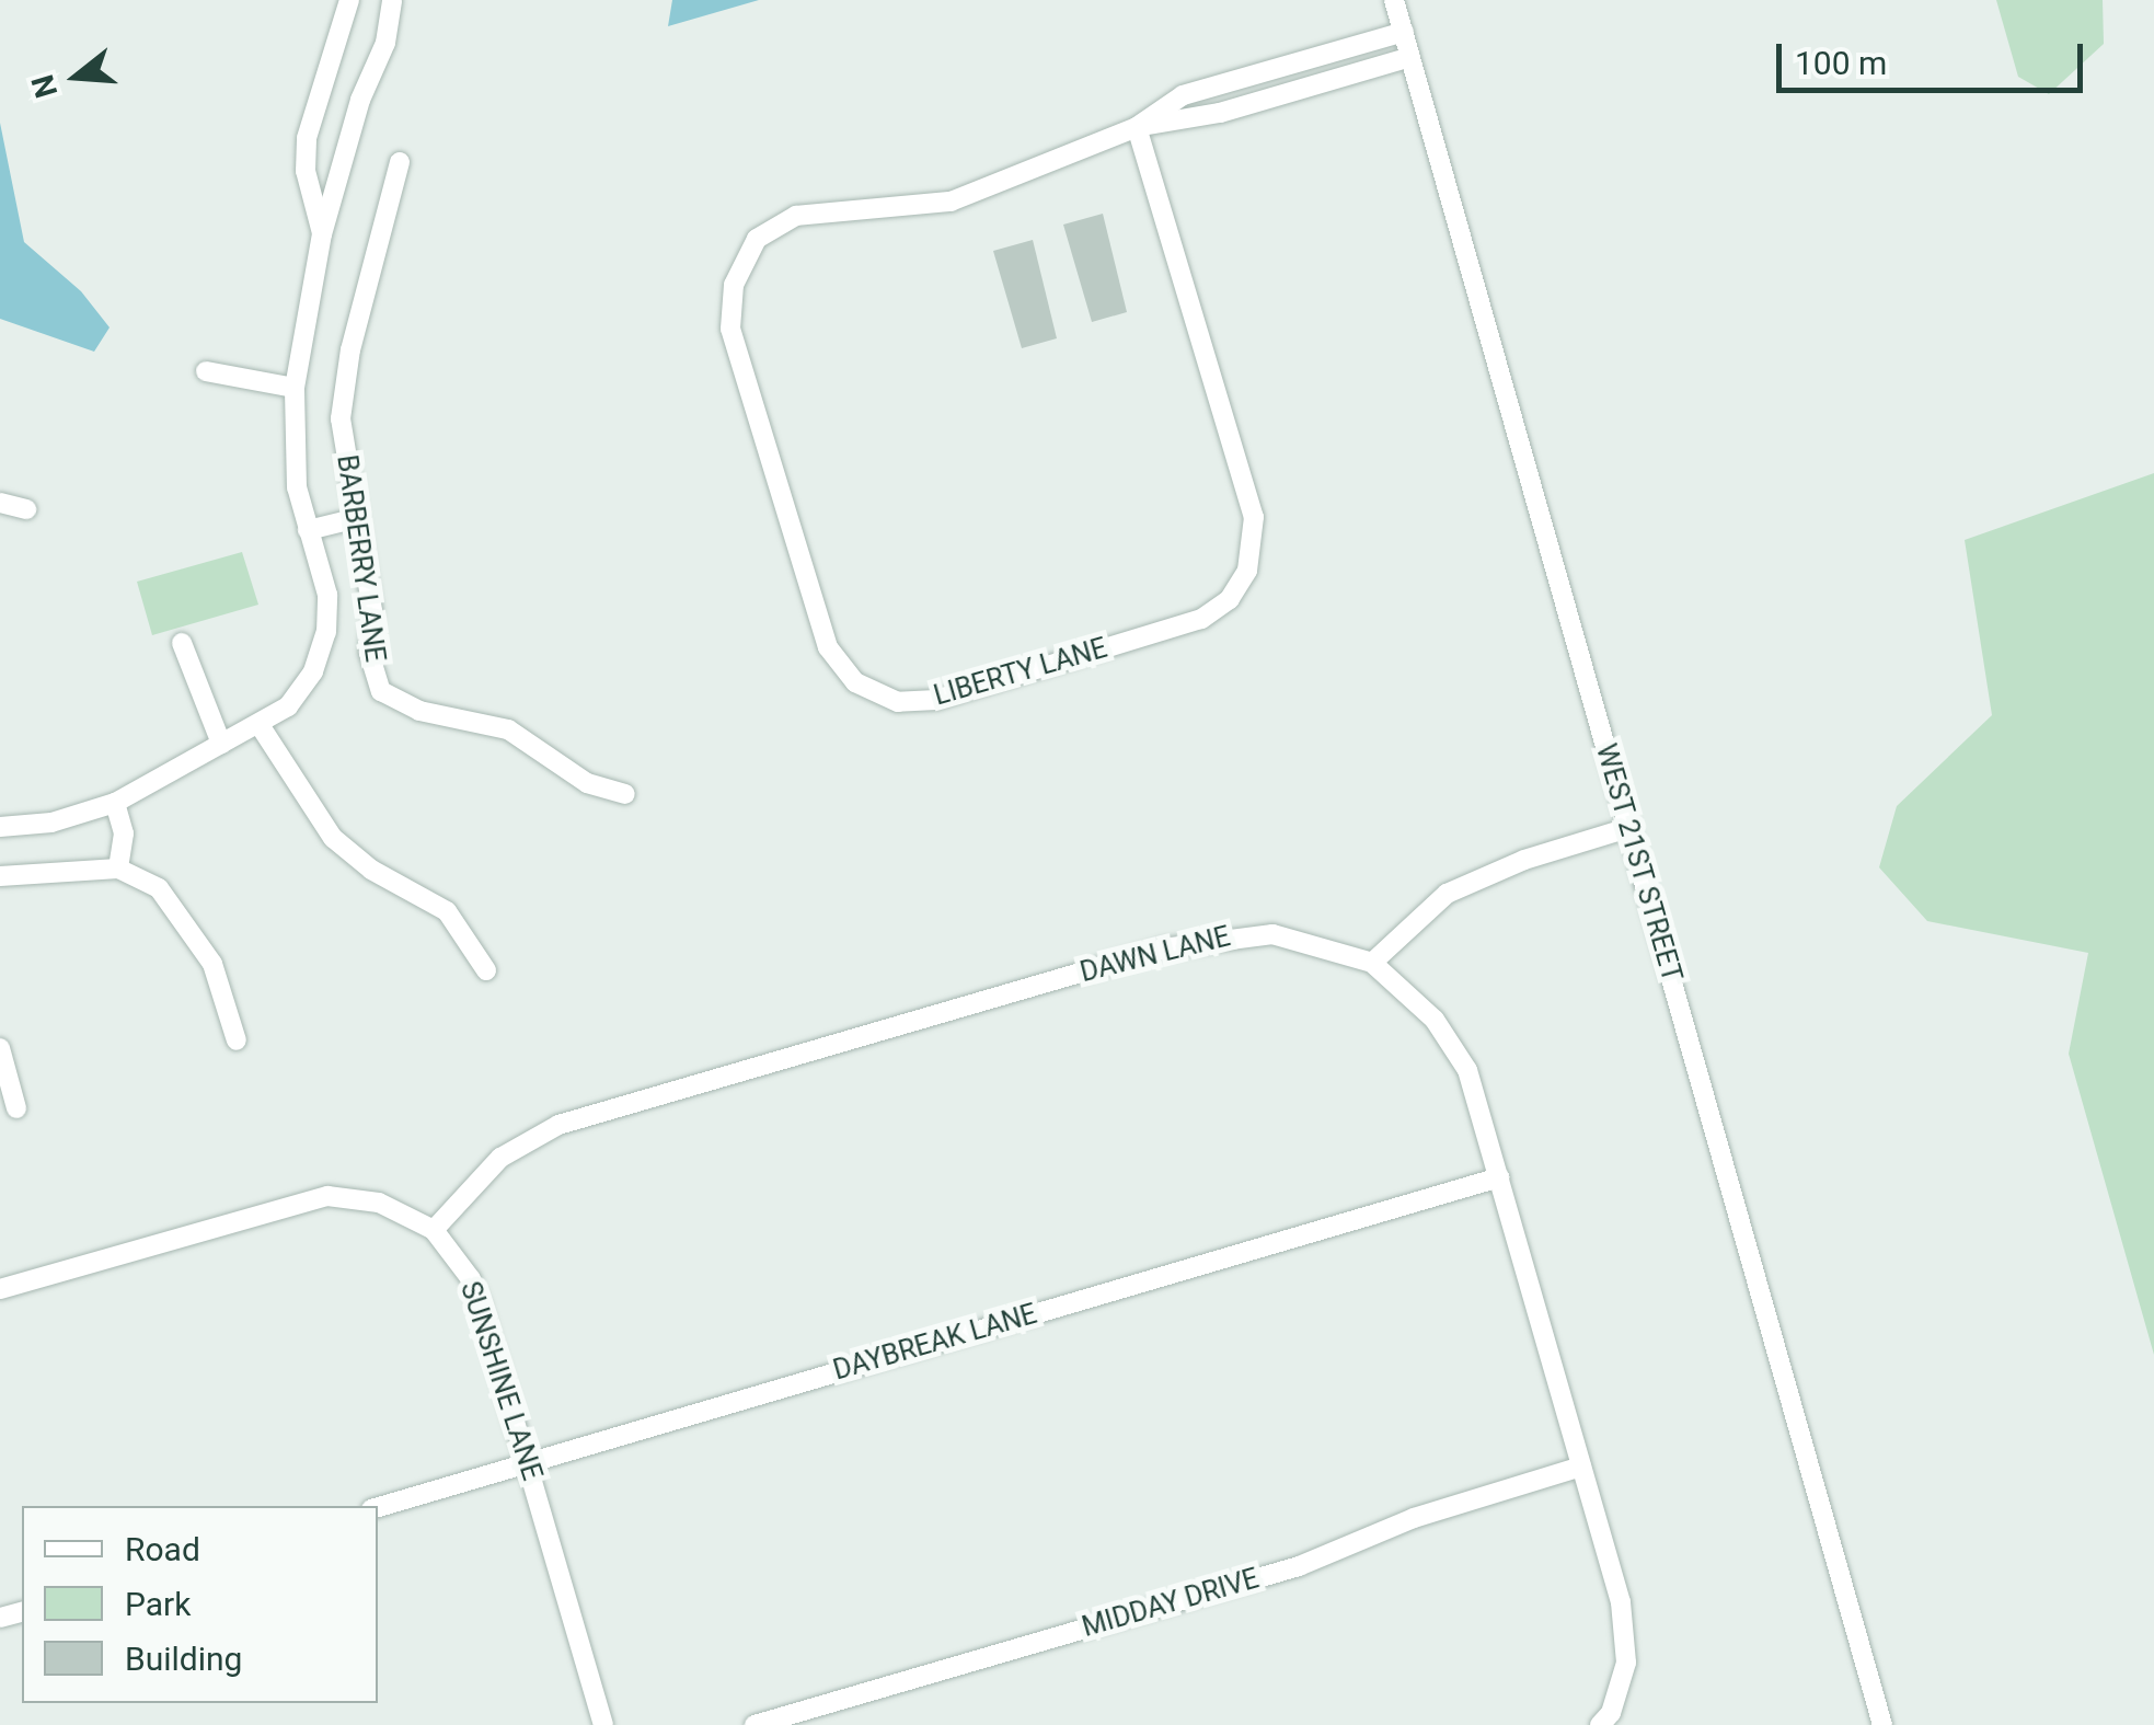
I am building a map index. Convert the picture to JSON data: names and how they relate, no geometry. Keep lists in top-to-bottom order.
{
  "streets": {
    "street": [
      "BARBERRY LANE",
      "LIBERTY LANE",
      "WEST 21ST STREET",
      "DAWN LANE",
      "DAYBREAK LANE",
      "SUNSHINE LANE",
      "MIDDAY DRIVE"
    ]
  },
  "crossings": [
    ["LIBERTY LANE", "WEST 21ST STREET"],
    ["DAWN LANE", "DAYBREAK LANE"],
    ["DAWN LANE", "SUNSHINE LANE"],
    ["DAWN LANE", "MIDDAY DRIVE"],
    ["DAYBREAK LANE", "SUNSHINE LANE"]
  ],
  "legend": ["Road", "Park", "Building"],
  "scale_bar": "100 m",
  "north": "left"
}
